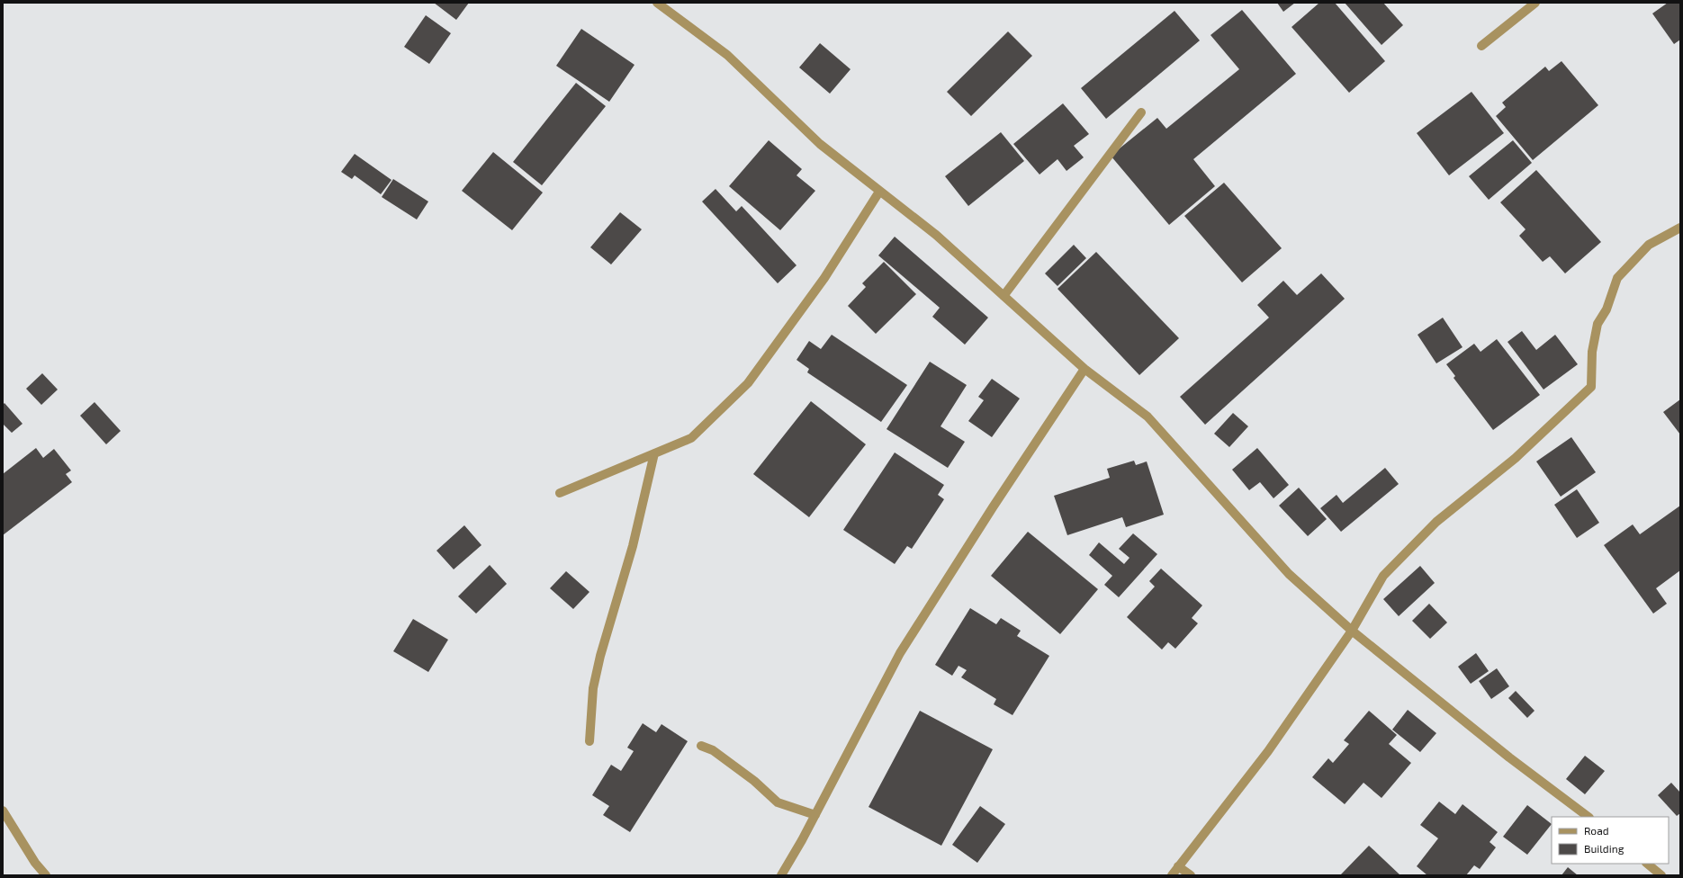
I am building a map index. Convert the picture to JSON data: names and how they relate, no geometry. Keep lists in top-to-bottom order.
{
  "legend": ["Road", "Building"]
}
